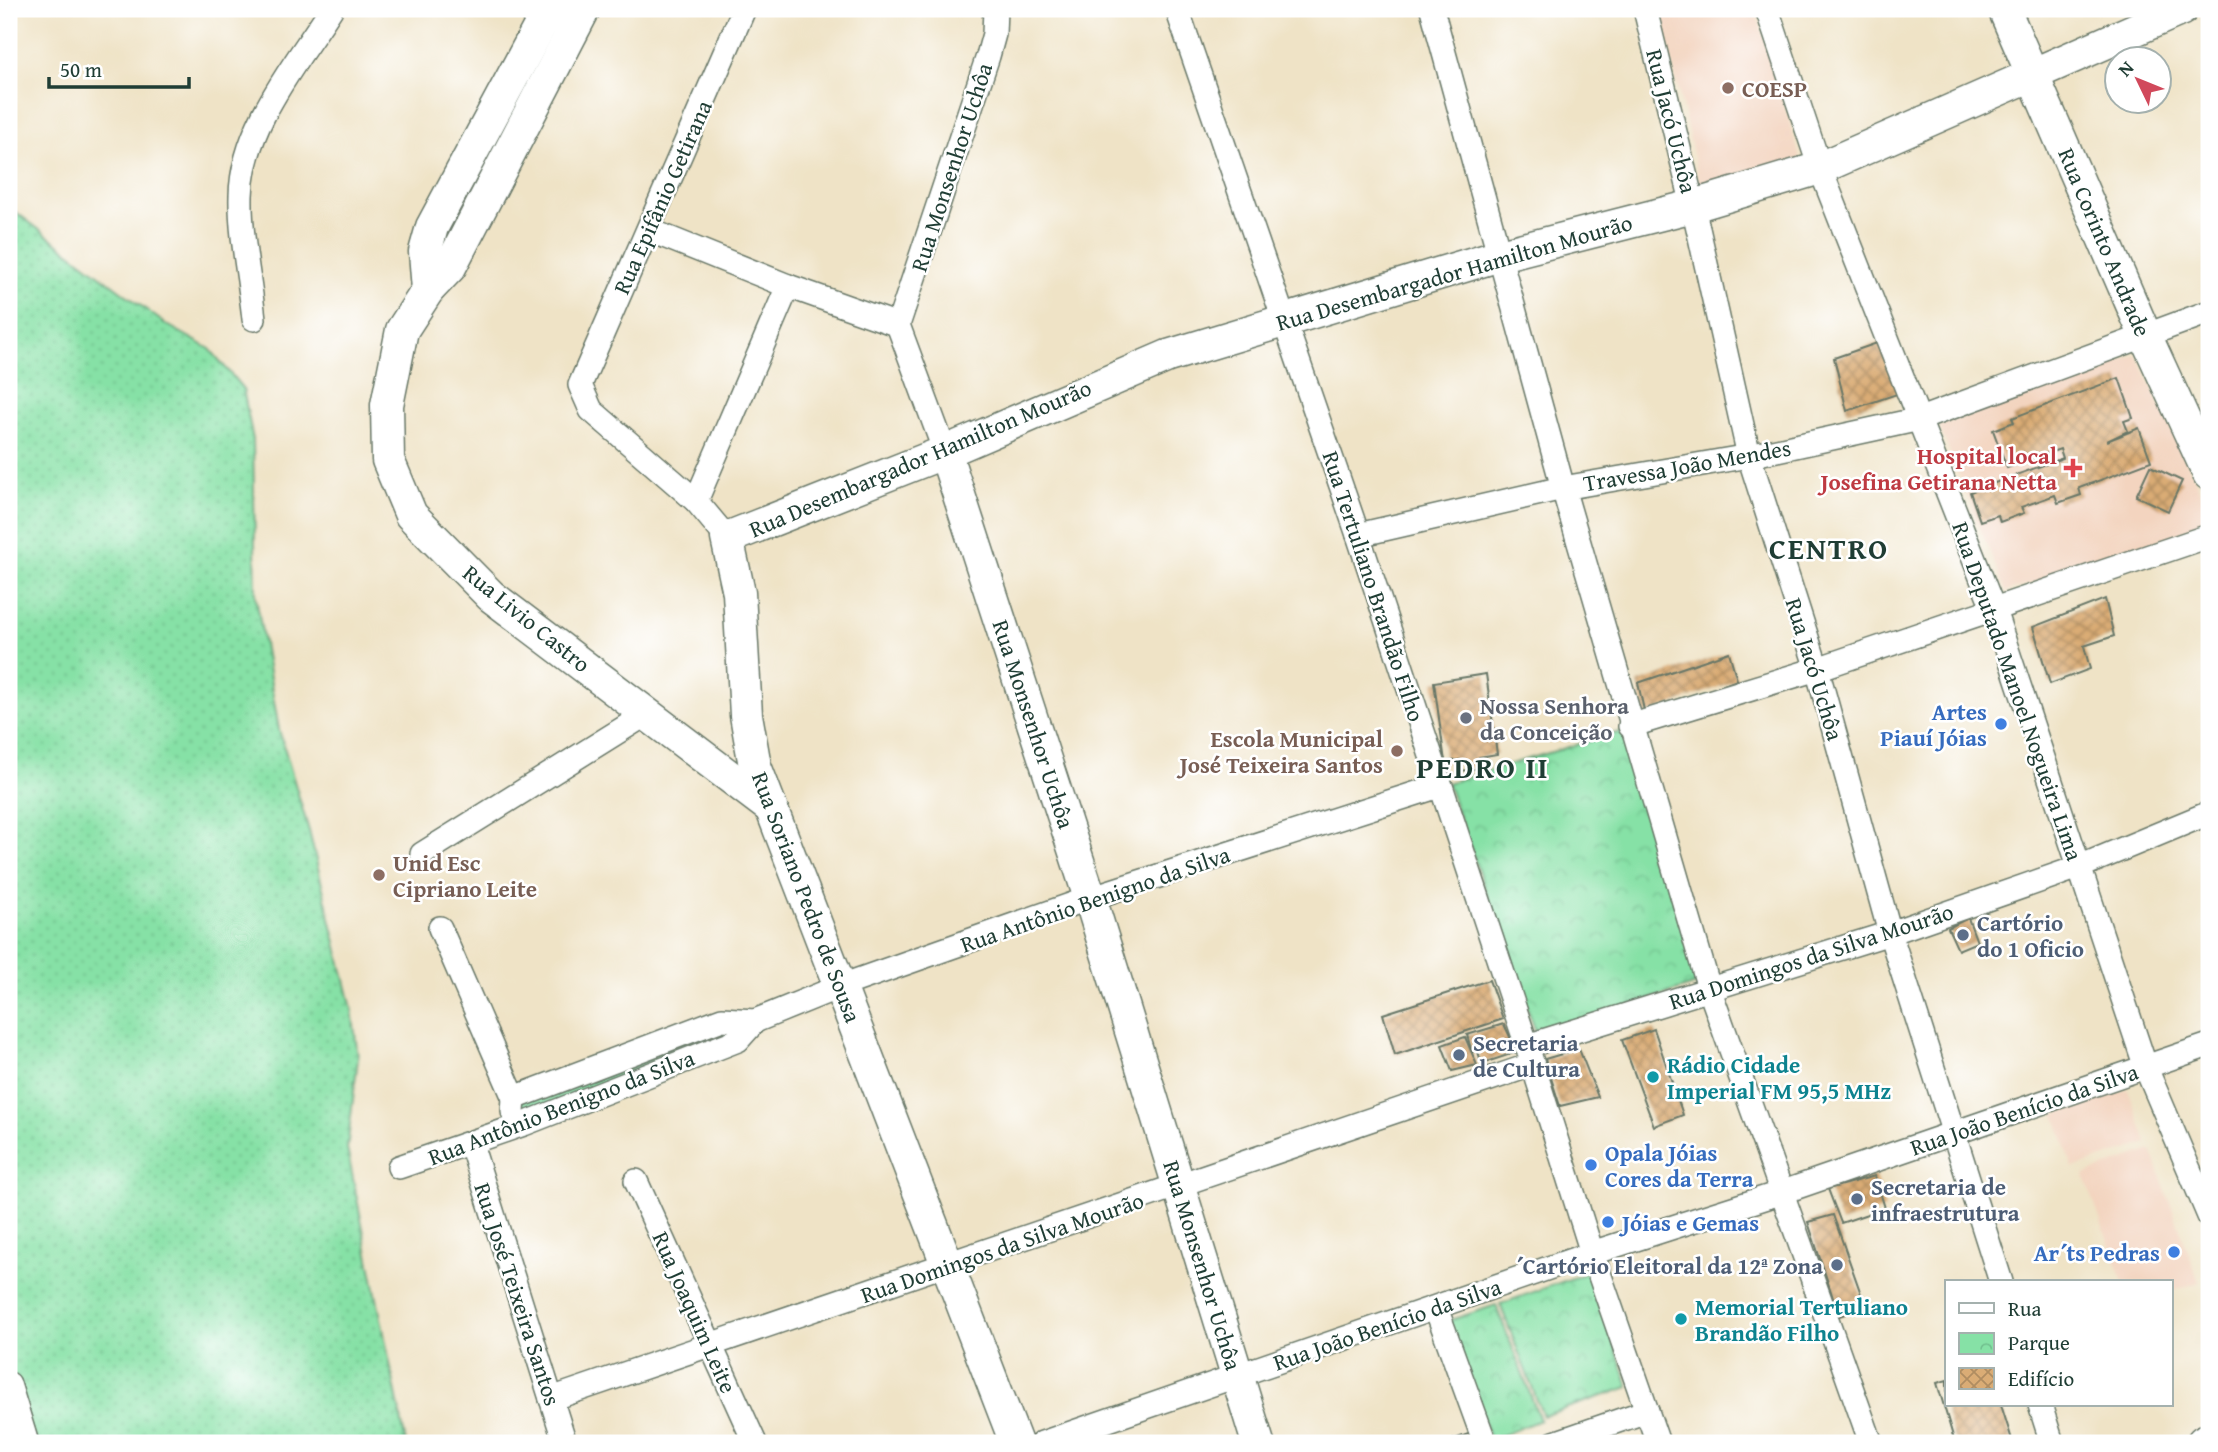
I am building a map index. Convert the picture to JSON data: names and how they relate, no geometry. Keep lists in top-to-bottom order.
{
  "streets": {
    "street": [
      "Rua Jacó Uchôa",
      "Rua Monsenhor Uchôa",
      "Rua Epifânio Getirana",
      "Rua Corinto Andrade",
      "Rua Desembargador Hamilton Mourão",
      "Travessa João Mendes",
      "Rua Tertuliano Brandão Filho",
      "Rua Livio Castro",
      "Rua Deputado Manoel Nogueira Lima",
      "Rua Soriano Pedro de Sousa",
      "Rua Antônio Benigno da Silva",
      "Rua Domingos da Silva Mourão",
      "Rua João Benício da Silva",
      "Rua José Teixeira Santos",
      "Rua Joaquim Leite"
    ]
  },
  "crossings": [
    ["Rua Jacó Uchôa", "Rua Desembargador Hamilton Mourão"],
    ["Rua Jacó Uchôa", "Travessa João Mendes"],
    ["Rua Jacó Uchôa", "Rua Domingos da Silva Mourão"],
    ["Rua Jacó Uchôa", "Rua João Benício da Silva"],
    ["Rua Monsenhor Uchôa", "Rua Desembargador Hamilton Mourão"],
    ["Rua Monsenhor Uchôa", "Rua Antônio Benigno da Silva"],
    ["Rua Monsenhor Uchôa", "Rua Domingos da Silva Mourão"],
    ["Rua Monsenhor Uchôa", "Rua João Benício da Silva"],
    ["Rua Epifânio Getirana", "Rua Soriano Pedro de Sousa"],
    ["Rua Corinto Andrade", "Rua Desembargador Hamilton Mourão"],
    ["Rua Corinto Andrade", "Travessa João Mendes"],
    ["Rua Desembargador Hamilton Mourão", "Rua Tertuliano Brandão Filho"],
    ["Rua Desembargador Hamilton Mourão", "Rua Deputado Manoel Nogueira Lima"],
    ["Rua Desembargador Hamilton Mourão", "Rua Soriano Pedro de Sousa"],
    ["Travessa João Mendes", "Rua Tertuliano Brandão Filho"],
    ["Travessa João Mendes", "Rua Deputado Manoel Nogueira Lima"],
    ["Rua Tertuliano Brandão Filho", "Rua Antônio Benigno da Silva"],
    ["Rua Tertuliano Brandão Filho", "Rua Domingos da Silva Mourão"],
    ["Rua Tertuliano Brandão Filho", "Rua João Benício da Silva"],
    ["Rua Livio Castro", "Rua Soriano Pedro de Sousa"],
    ["Rua Deputado Manoel Nogueira Lima", "Rua Domingos da Silva Mourão"],
    ["Rua Deputado Manoel Nogueira Lima", "Rua João Benício da Silva"],
    ["Rua Soriano Pedro de Sousa", "Rua Antônio Benigno da Silva"],
    ["Rua Soriano Pedro de Sousa", "Rua Domingos da Silva Mourão"],
    ["Rua Antônio Benigno da Silva", "Rua José Teixeira Santos"],
    ["Rua Domingos da Silva Mourão", "Rua José Teixeira Santos"],
    ["Rua Domingos da Silva Mourão", "Rua Joaquim Leite"]
  ],
  "districts": ["CENTRO", "PEDRO II"],
  "places": {
    "other": [
      "COESP",
      "Nossa Senhora da Conceição",
      "Artes Piauí Jóias",
      "Escola Municipal José Teixeira Santos",
      "Unid Esc Cipriano Leite",
      "Cartório do 1 Oficio",
      "Secretaria de Cultura",
      "Rádio Cidade Imperial FM 95,5 MHz",
      "Opala Jóias Cores da Terra",
      "Secretaria de infraestrutura",
      "Jóias e Gemas",
      "Ar´ts Pedras",
      "´Cartório Eleitoral da 12ª Zona",
      "Memorial Tertuliano Brandão Filho"
    ],
    "health": ["Hospital local Josefina Getirana Netta"]
  },
  "legend": ["Rua", "Parque", "Edifício"],
  "scale_bar": "50 m",
  "north": "top left"
}
